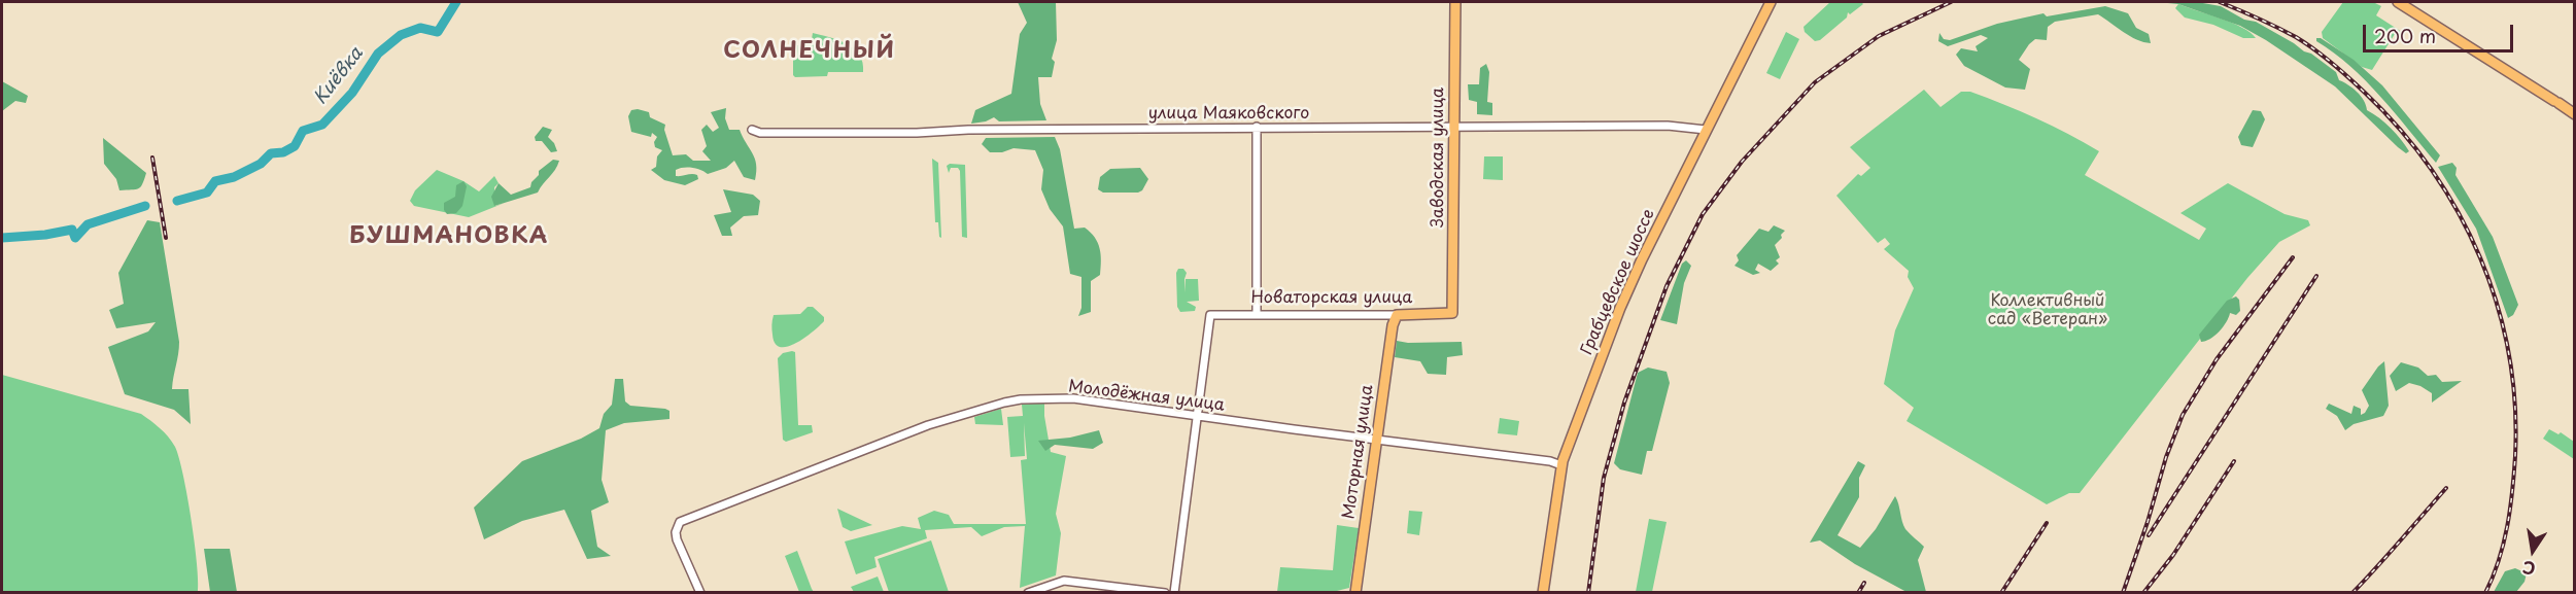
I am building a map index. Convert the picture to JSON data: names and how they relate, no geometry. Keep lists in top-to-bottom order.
{
  "streets": {
    "main road": [
      "Заводская улица",
      "Грабцевское шоссе",
      "Новаторская улица",
      "Моторная улица"
    ],
    "street": ["улица Маяковского", "Молодёжная улица"]
  },
  "crossings": [
    ["улица Маяковского", "Заводская улица"],
    ["улица Маяковского", "Грабцевское шоссе"],
    ["Заводская улица", "Новаторская улица"],
    ["Грабцевское шоссе", "Молодёжная улица"],
    ["Новаторская улица", "Молодёжная улица"],
    ["Новаторская улица", "Моторная улица"],
    ["Молодёжная улица", "Моторная улица"]
  ],
  "districts": ["СОЛНЕЧНЫЙ", "БУШМАНОВКА"],
  "water": ["Киёвка"],
  "parks": ["Коллективный сад «Ветеран»"],
  "scale_bar": "200 m",
  "north": "bottom"
}
